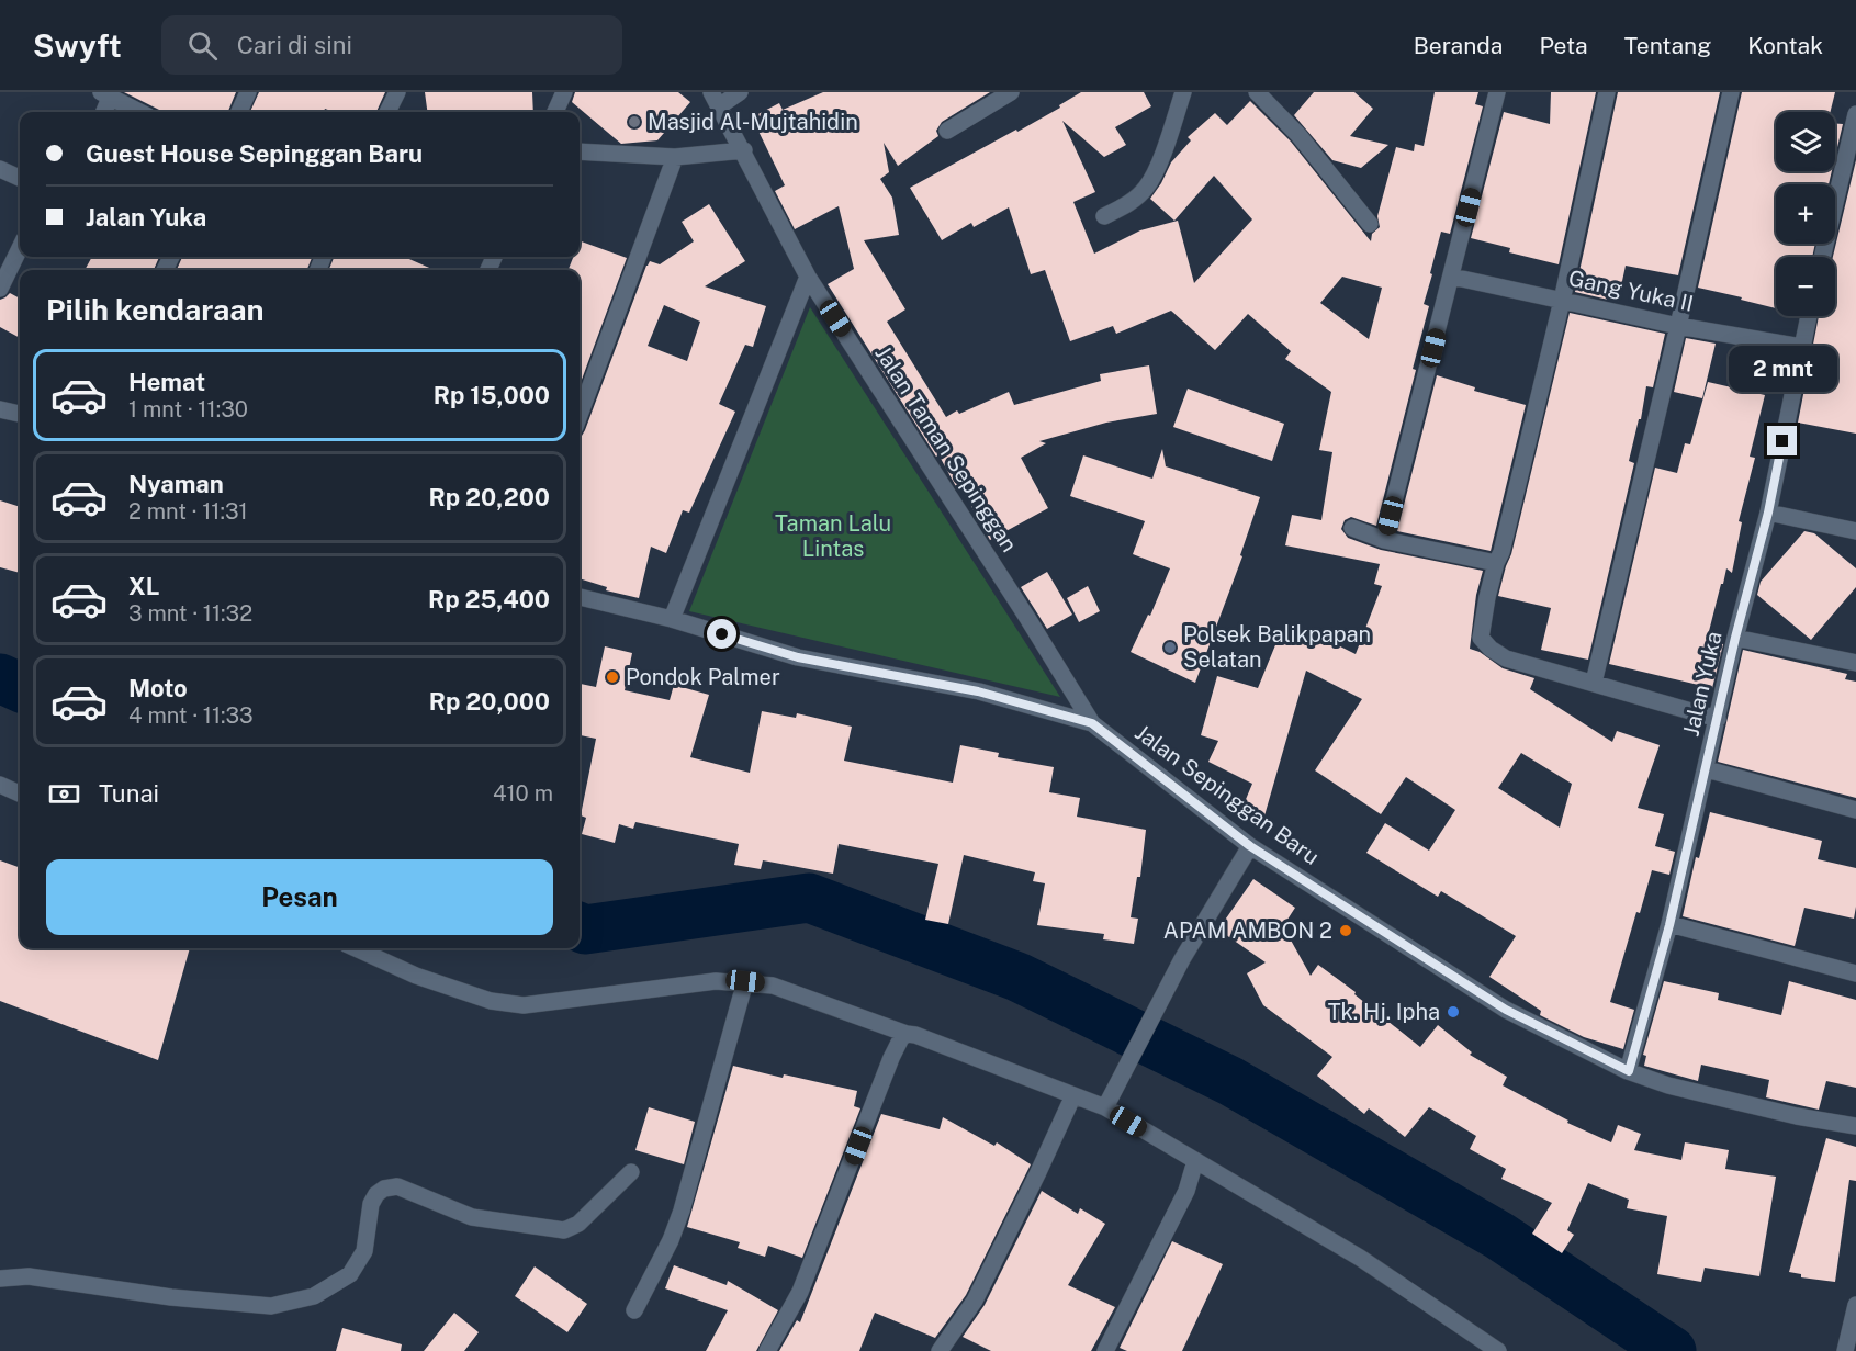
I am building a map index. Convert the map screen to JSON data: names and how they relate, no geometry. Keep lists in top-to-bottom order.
{
  "streets": {
    "street": [
      "Gang Yuka II",
      "Jalan Taman Sepinggan",
      "Jalan Yuka",
      "Jalan Sepinggan Baru"
    ]
  },
  "crossings": [
    ["Gang Yuka II", "Jalan Yuka"],
    ["Jalan Taman Sepinggan", "Jalan Sepinggan Baru"],
    ["Jalan Yuka", "Jalan Sepinggan Baru"]
  ],
  "parks": ["Taman Lalu Lintas"],
  "places": [
    "Masjid Al-Mujtahidin",
    "Polsek Balikpapan Selatan",
    "Pondok Palmer",
    "APAM AMBON 2",
    "Tk. Hj. Ipha"
  ],
  "page": {
    "header": "Swyft",
    "search": "Cari di sini",
    "nav": [
      "Beranda",
      "Peta",
      "Tentang",
      "Kontak"
    ],
    "map_buttons": ["+", "−"],
    "banner": ["Guest House Sepinggan Baru", "Jalan Yuka"],
    "heading": "Pilih kendaraan",
    "bubble": "2 mnt",
    "list": [
      {
        "name": "Hemat",
        "note": "1 mnt · 11:30",
        "value": "Rp 15,000"
      },
      {
        "name": "Nyaman",
        "note": "2 mnt · 11:31",
        "value": "Rp 20,200"
      },
      {
        "name": "XL",
        "note": "3 mnt · 11:32",
        "value": "Rp 25,400"
      },
      {
        "name": "Moto",
        "note": "4 mnt · 11:33",
        "value": "Rp 20,000"
      }
    ],
    "pay": ["Tunai", "410 m"],
    "buttons": "Pesan"
  }
}
